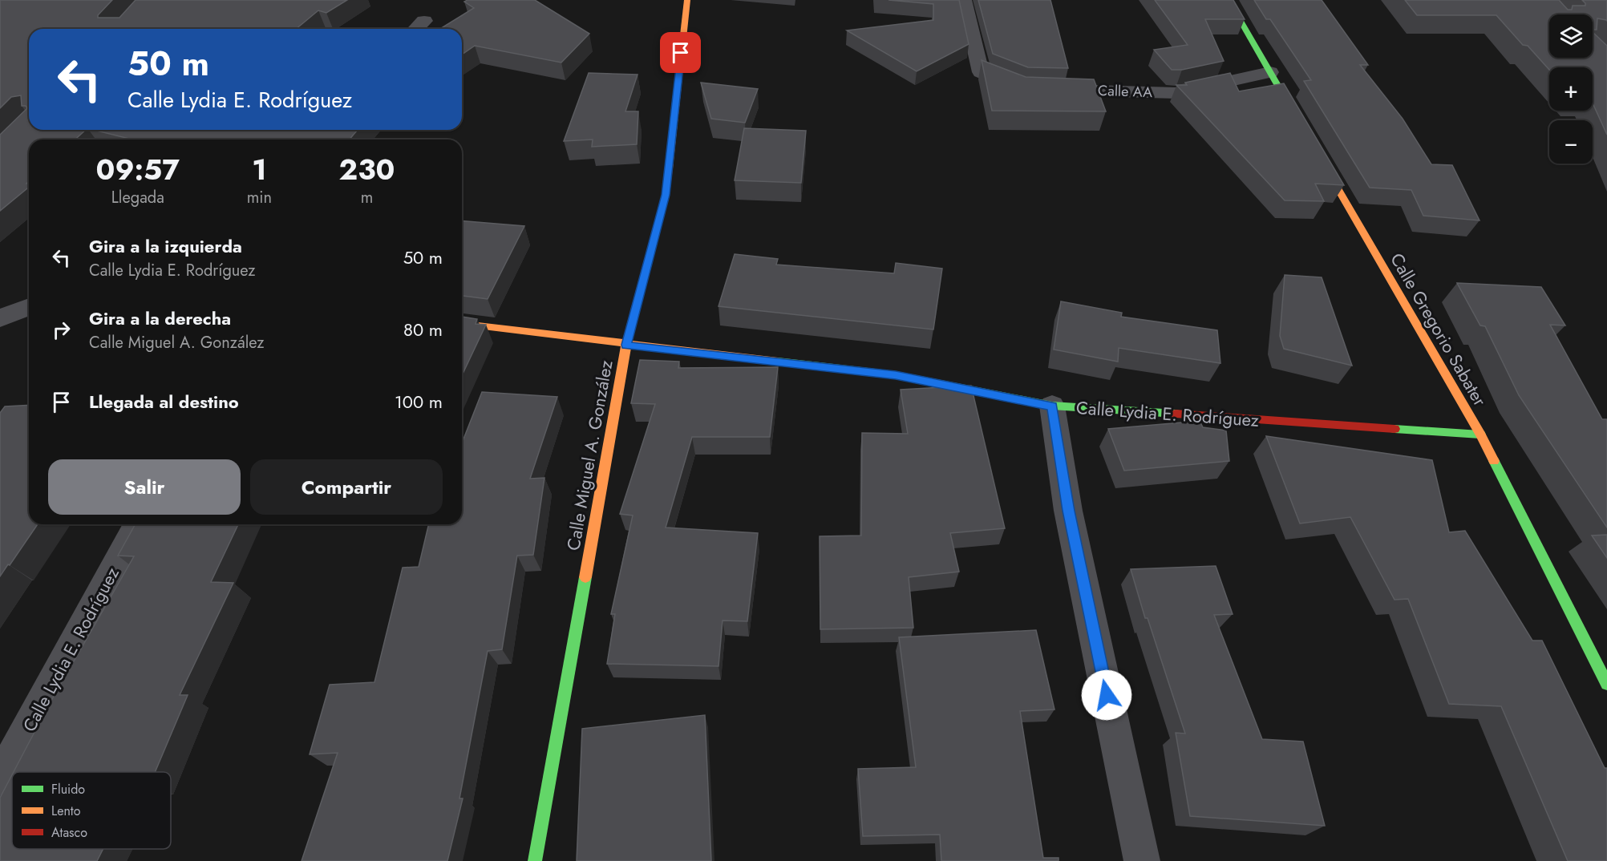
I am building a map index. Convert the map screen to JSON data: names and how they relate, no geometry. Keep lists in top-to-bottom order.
{
  "streets": {
    "street": [
      "Calle AA",
      "Calle Gregorio Sabater",
      "Calle Lydia E. Rodríguez",
      "Calle Miguel A. González"
    ]
  },
  "crossings": [
    ["Calle Gregorio Sabater", "Calle Lydia E. Rodríguez"],
    ["Calle Lydia E. Rodríguez", "Calle Miguel A. González"]
  ],
  "legend": ["Fluido", "Lento", "Atasco"],
  "page": {
    "map_buttons": ["+", "−"],
    "turn": ["50 m", "Calle Lydia E. Rodríguez"],
    "eta": [
      "09:57",
      "Llegada",
      "1",
      "min",
      "230",
      "m"
    ],
    "list": [
      {
        "name": "Gira a la izquierda",
        "note": "Calle Lydia E. Rodríguez",
        "value": "50 m"
      },
      {
        "name": "Gira a la derecha",
        "note": "Calle Miguel A. González",
        "value": "80 m"
      },
      {
        "name": "Llegada al destino",
        "value": "100 m"
      }
    ],
    "buttons": ["Salir", "Compartir"]
  }
}
